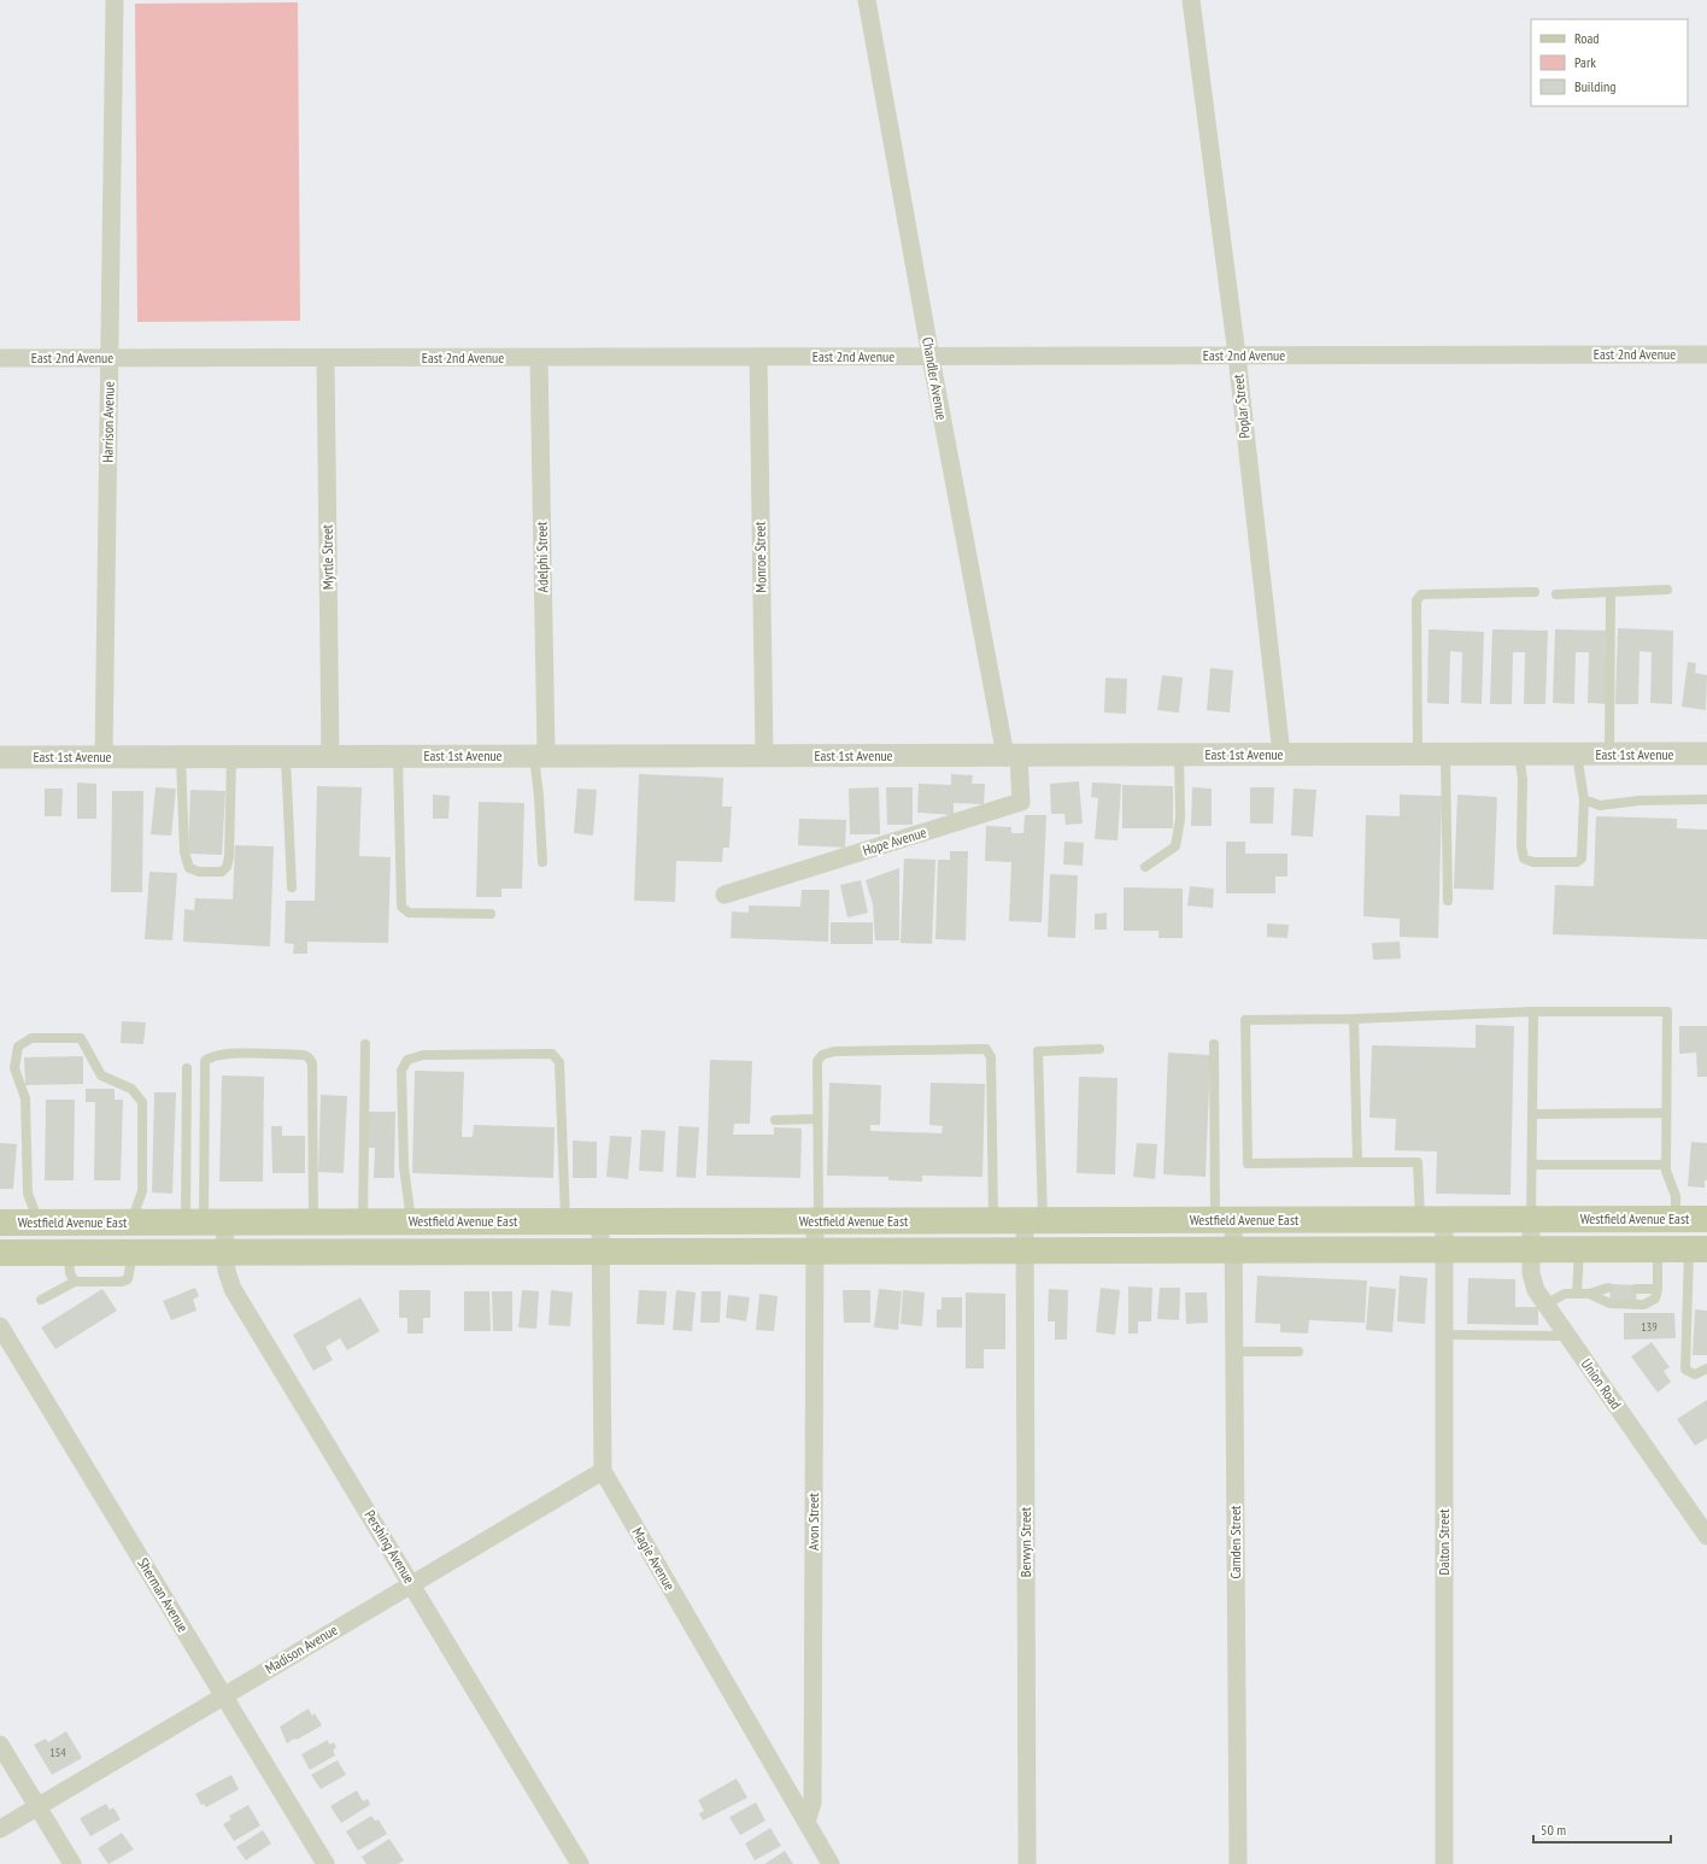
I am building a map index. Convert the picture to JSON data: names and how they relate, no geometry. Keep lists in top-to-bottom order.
{
  "streets": {
    "main road": ["Westfield Avenue East"],
    "street": [
      "East 2nd Avenue",
      "Chandler Avenue",
      "Poplar Street",
      "Harrison Avenue",
      "Myrtle Street",
      "Adelphi Street",
      "Monroe Street",
      "East 1st Avenue",
      "Hope Avenue",
      "Union Road",
      "Avon Street",
      "Berwyn Street",
      "Camden Street",
      "Dalton Street",
      "Pershing Avenue",
      "Magie Avenue",
      "Sherman Avenue",
      "Madison Avenue"
    ]
  },
  "crossings": [
    ["East 2nd Avenue", "Chandler Avenue"],
    ["East 2nd Avenue", "Poplar Street"],
    ["East 2nd Avenue", "Harrison Avenue"],
    ["East 2nd Avenue", "Myrtle Street"],
    ["East 2nd Avenue", "Adelphi Street"],
    ["East 2nd Avenue", "Monroe Street"],
    ["Chandler Avenue", "East 1st Avenue"],
    ["Chandler Avenue", "Hope Avenue"],
    ["Poplar Street", "East 1st Avenue"],
    ["Harrison Avenue", "East 1st Avenue"],
    ["Myrtle Street", "East 1st Avenue"],
    ["Adelphi Street", "East 1st Avenue"],
    ["Monroe Street", "East 1st Avenue"],
    ["East 1st Avenue", "Hope Avenue"],
    ["Westfield Avenue East", "Union Road"],
    ["Westfield Avenue East", "Avon Street"],
    ["Westfield Avenue East", "Berwyn Street"],
    ["Westfield Avenue East", "Camden Street"],
    ["Westfield Avenue East", "Dalton Street"],
    ["Westfield Avenue East", "Pershing Avenue"],
    ["Westfield Avenue East", "Magie Avenue"],
    ["Avon Street", "Magie Avenue"],
    ["Pershing Avenue", "Madison Avenue"],
    ["Magie Avenue", "Madison Avenue"],
    ["Sherman Avenue", "Madison Avenue"]
  ],
  "house_numbers": ["139", "154"],
  "legend": ["Road", "Park", "Building"],
  "scale_bar": "50 m"
}
